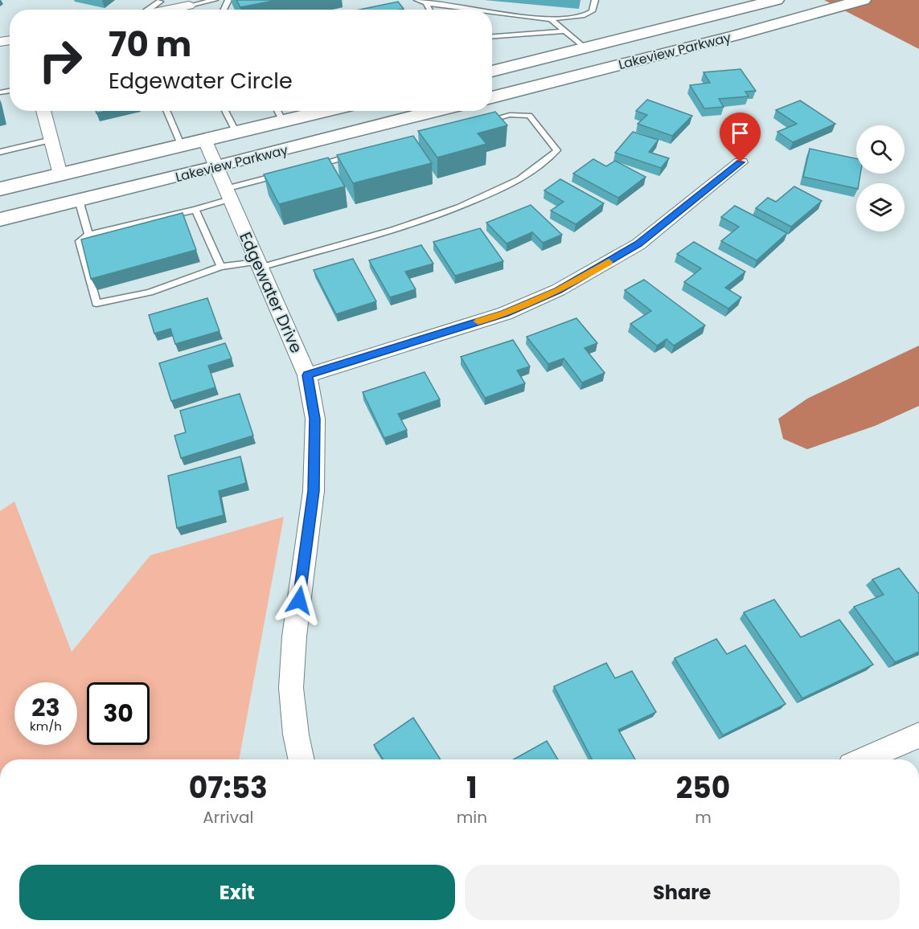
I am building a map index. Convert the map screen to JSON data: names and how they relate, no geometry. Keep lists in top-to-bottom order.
{
  "streets": {
    "main road": ["Lakeview Parkway"],
    "street": ["Edgewater Drive"]
  },
  "crossings": [
    ["Lakeview Parkway", "Edgewater Drive"]
  ],
  "page": {
    "turn": ["70 m", "Edgewater Circle"],
    "speed": "23 km/h",
    "limit": "30",
    "eta": [
      "07:53",
      "Arrival",
      "1",
      "min",
      "250",
      "m"
    ],
    "buttons": ["Exit", "Share"]
  }
}
